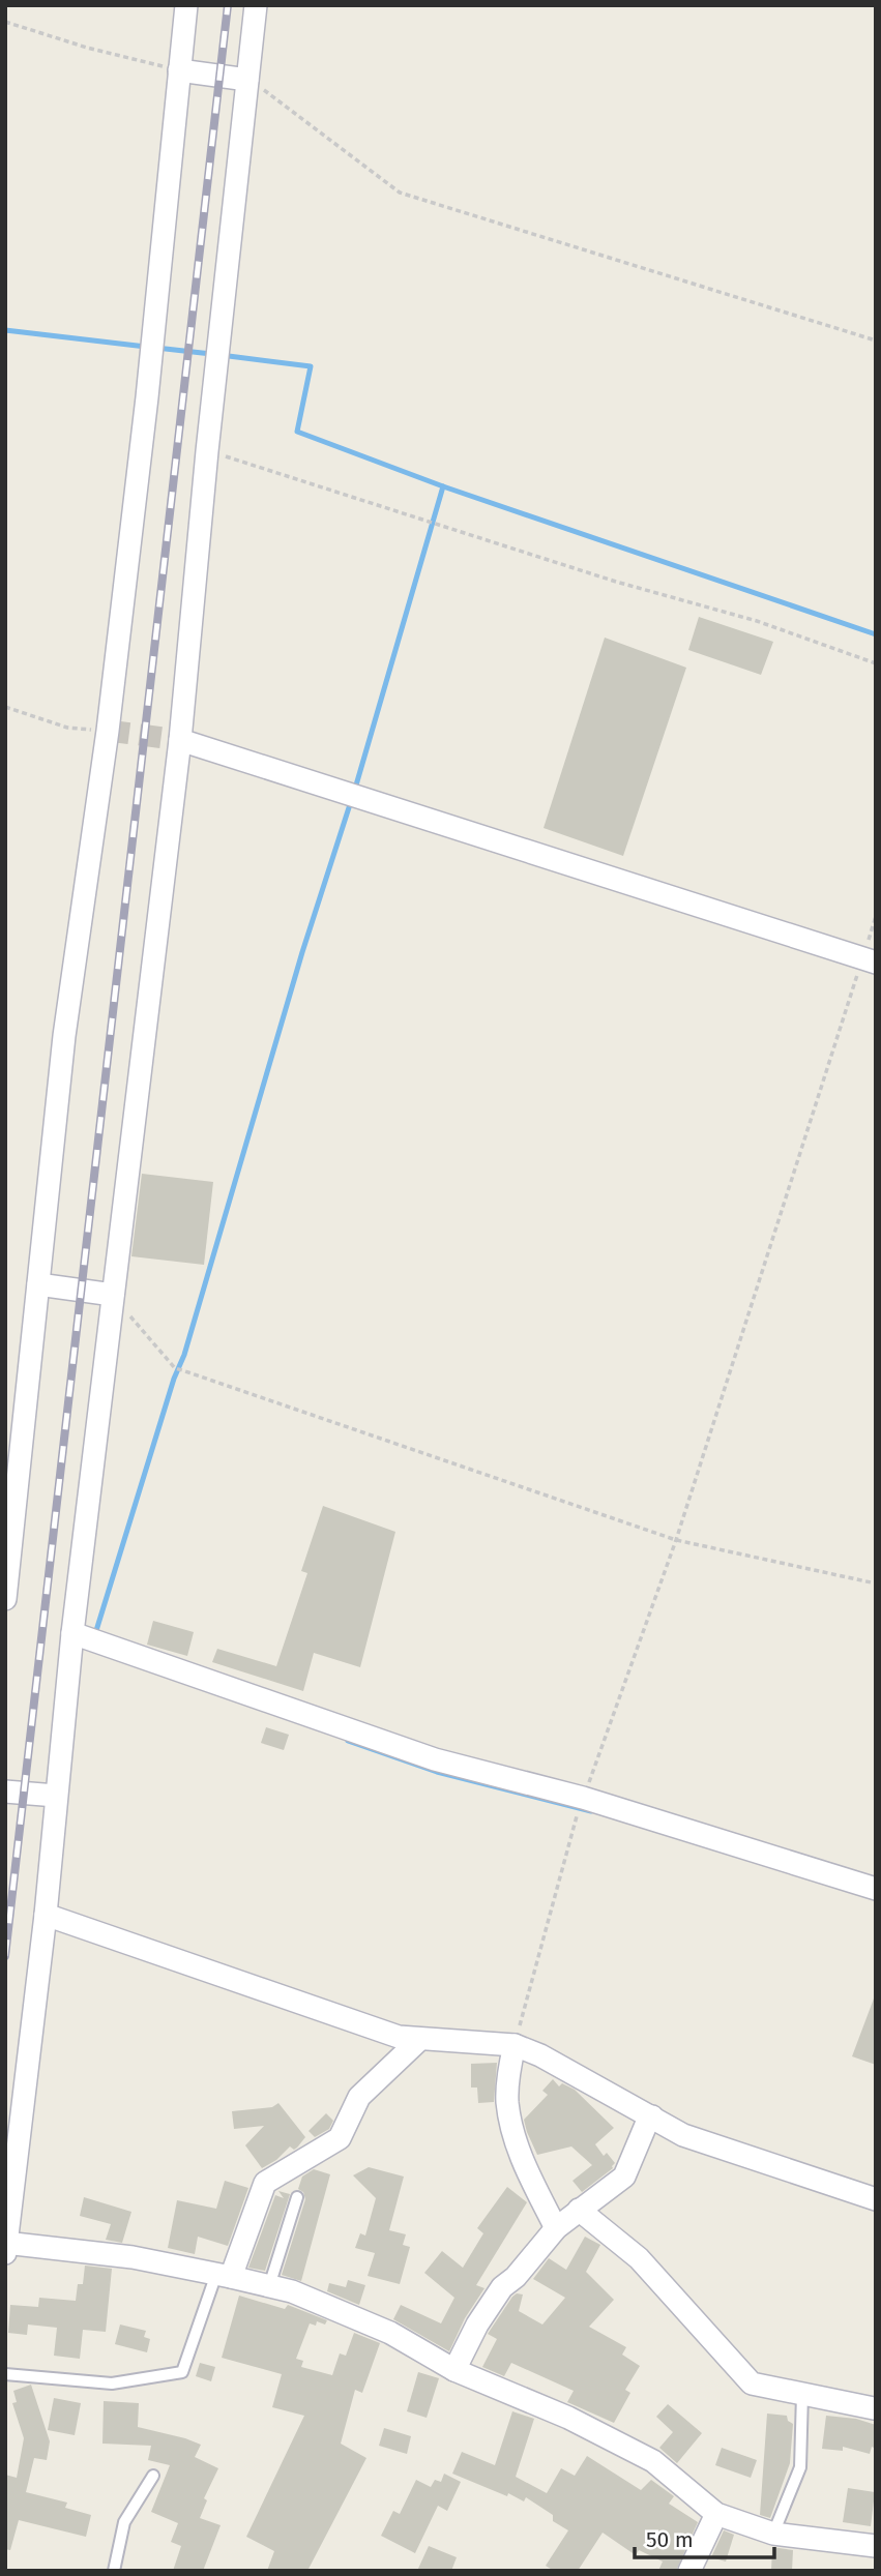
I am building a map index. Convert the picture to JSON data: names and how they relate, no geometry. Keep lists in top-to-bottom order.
{
  "scale_bar": "50 m"
}
